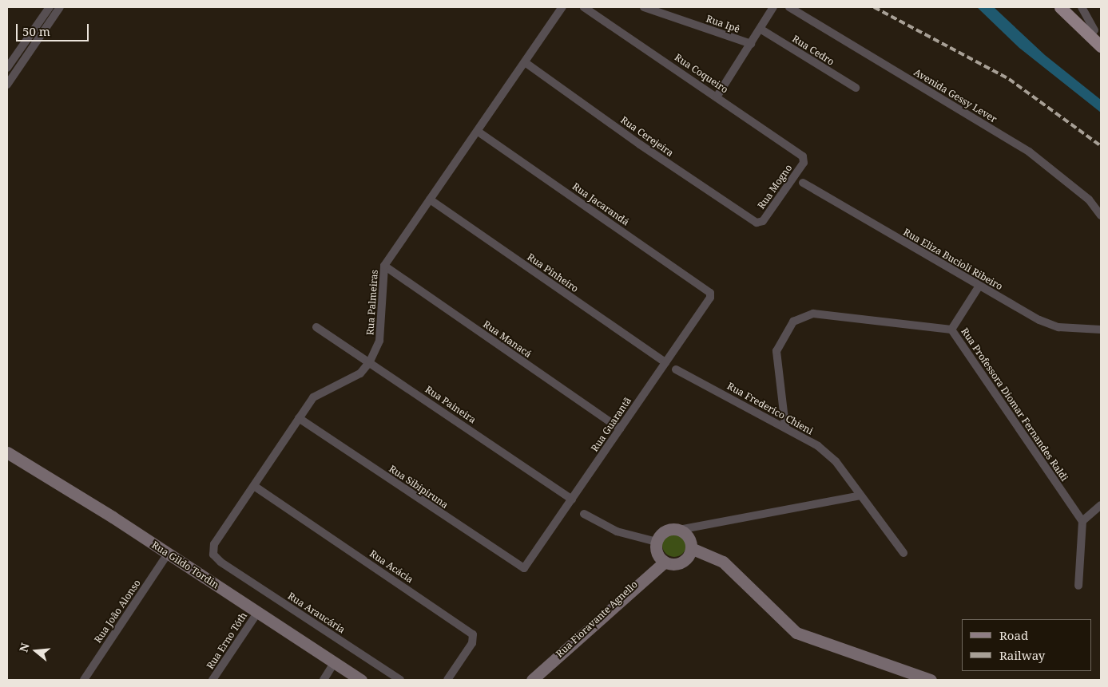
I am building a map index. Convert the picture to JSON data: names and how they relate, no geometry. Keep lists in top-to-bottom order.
{
  "streets": {
    "main road": ["Rua Gildo Tordin", "Rua Fioravante Agnello"],
    "street": [
      "Rua Ipê",
      "Rua Cedro",
      "Rua Coqueiro",
      "Avenida Gessy Lever",
      "Rua Cerejeira",
      "Rua Mogno",
      "Rua Jacarandá",
      "Rua Eliza Bucioli Ribeiro",
      "Rua Pinheiro",
      "Rua Palmeiras",
      "Rua Manacá",
      "Rua Paineira",
      "Rua Professora Diomar Fernandes Raldi",
      "Rua Frederico Chieni",
      "Rua Guarantã",
      "Rua Sibipiruna",
      "Rua Acácia",
      "Rua João Alonso",
      "Rua Araucária",
      "Rua Erno Tóth"
    ]
  },
  "crossings": [
    ["Rua Coqueiro", "Rua Mogno"],
    ["Rua Cerejeira", "Rua Mogno"],
    ["Rua Cerejeira", "Rua Palmeiras"],
    ["Rua Jacarandá", "Rua Palmeiras"],
    ["Rua Jacarandá", "Rua Guarantã"],
    ["Rua Pinheiro", "Rua Palmeiras"],
    ["Rua Pinheiro", "Rua Guarantã"],
    ["Rua Palmeiras", "Rua Manacá"],
    ["Rua Palmeiras", "Rua Paineira"],
    ["Rua Palmeiras", "Rua Sibipiruna"],
    ["Rua Palmeiras", "Rua Acácia"],
    ["Rua Palmeiras", "Rua Araucária"],
    ["Rua Manacá", "Rua Guarantã"],
    ["Rua Paineira", "Rua Guarantã"],
    ["Rua Professora Diomar Fernandes Raldi", "Rua Frederico Chieni"],
    ["Rua Guarantã", "Rua Sibipiruna"],
    ["Rua Gildo Tordin", "Rua João Alonso"],
    ["Rua Gildo Tordin", "Rua Erno Tóth"]
  ],
  "legend": ["Road", "Railway"],
  "scale_bar": "50 m",
  "north": "left"
}
